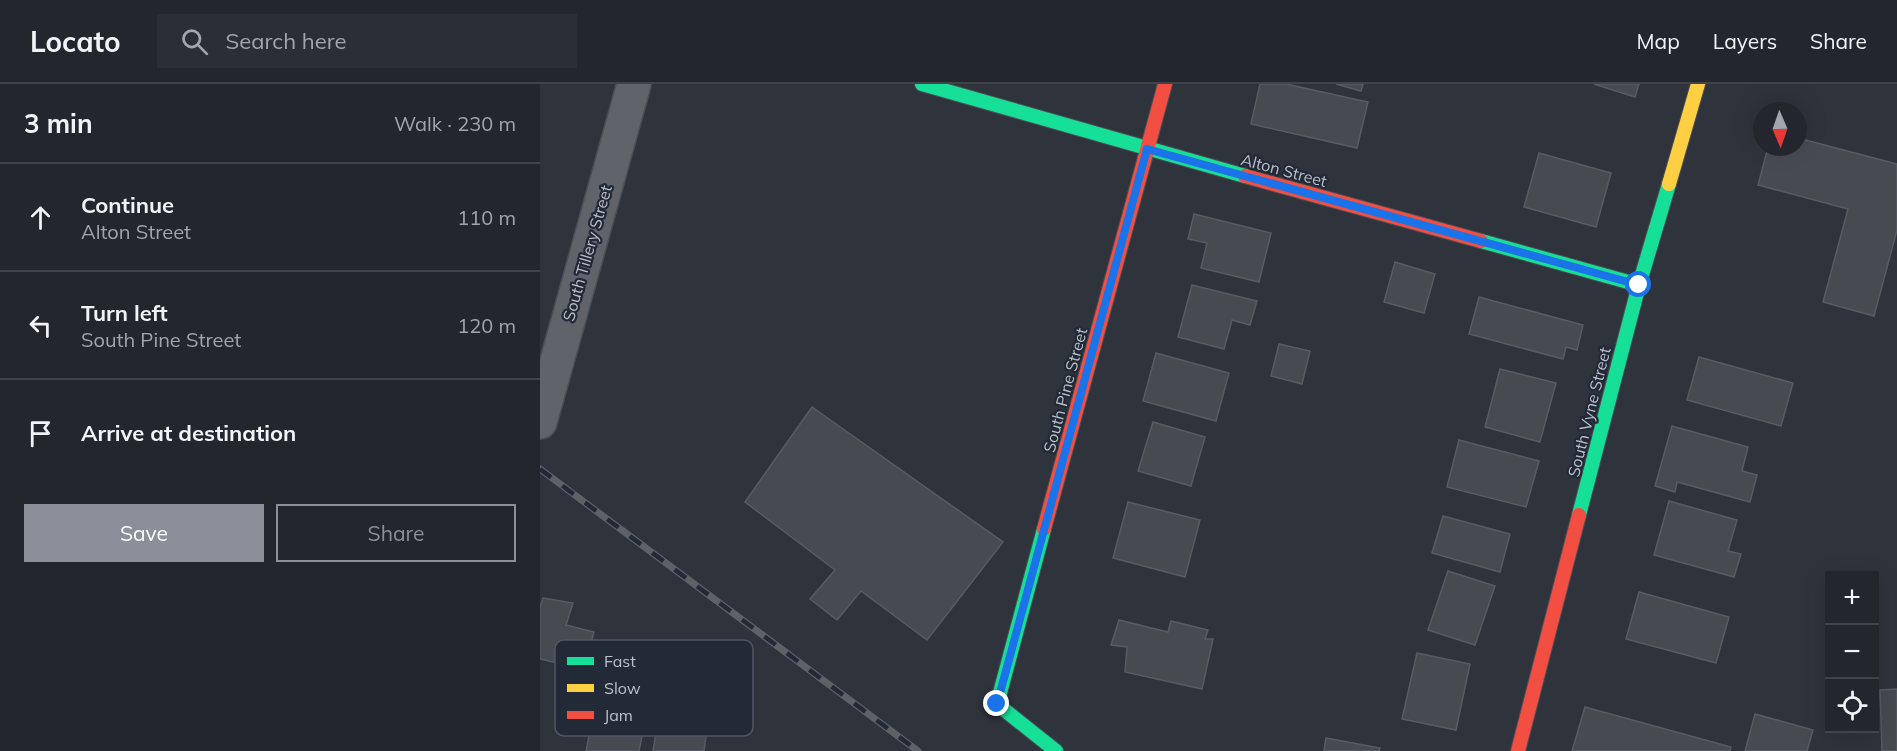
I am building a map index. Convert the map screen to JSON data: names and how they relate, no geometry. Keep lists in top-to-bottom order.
{
  "streets": {
    "street": [
      "Alton Street",
      "South Tillery Street",
      "South Pine Street",
      "South Vyne Street"
    ]
  },
  "crossings": [
    ["Alton Street", "South Pine Street"],
    ["Alton Street", "South Vyne Street"]
  ],
  "legend": ["Fast", "Slow", "Jam"],
  "north": "bottom",
  "page": {
    "header": "Locato",
    "search": "Search here",
    "nav": ["Map", "Layers", "Share"],
    "heading": ["3 min", "Walk · 230 m"],
    "list": [
      ["Continue", "Alton Street", "110 m"],
      ["Turn left", "South Pine Street", "120 m"],
      "Arrive at destination"
    ],
    "buttons": ["Save", "Share"],
    "map_buttons": ["+", "−"]
  }
}
